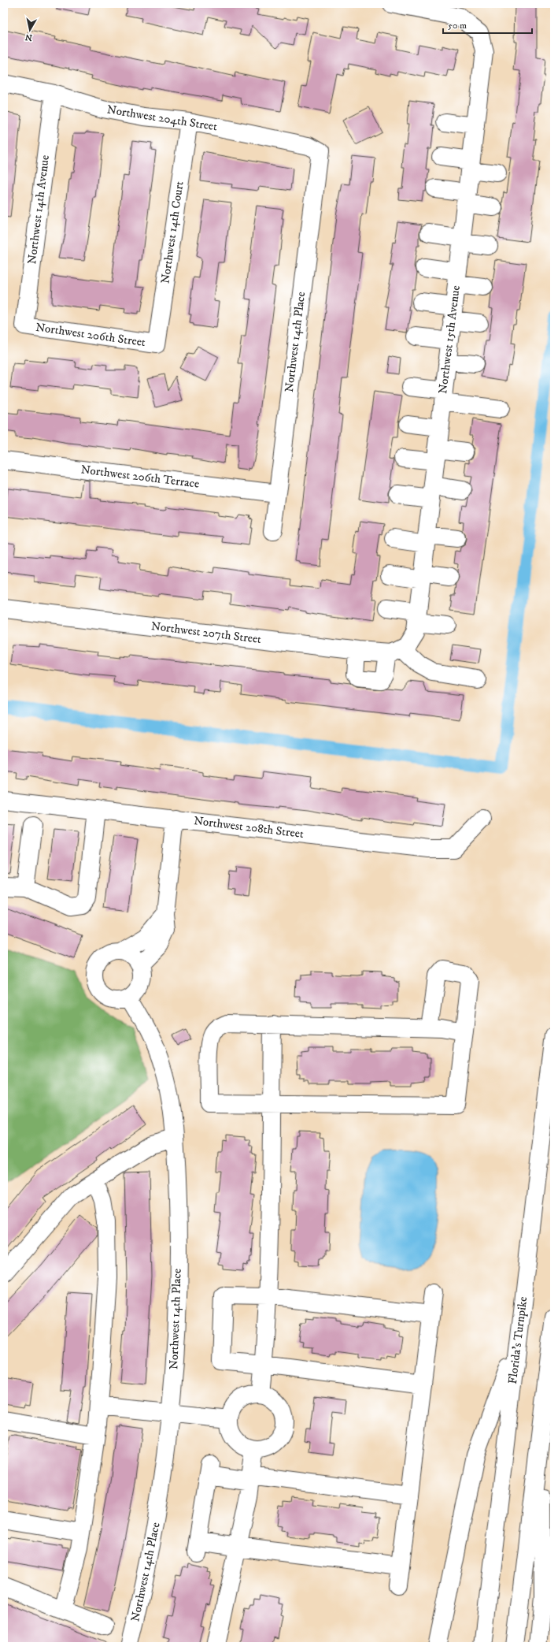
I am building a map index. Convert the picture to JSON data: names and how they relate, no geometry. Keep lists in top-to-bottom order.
{
  "streets": {
    "main road": [
      "Northwest 204th Street",
      "Northwest 14th Avenue",
      "Northwest 14th Court",
      "Northwest 206th Street",
      "Northwest 15th Avenue",
      "Northwest 14th Place",
      "Northwest 206th Terrace",
      "Northwest 207th Street",
      "Northwest 208th Street",
      "Florida's Turnpike"
    ]
  },
  "crossings": [
    ["Northwest 204th Street", "Northwest 14th Avenue"],
    ["Northwest 204th Street", "Northwest 14th Court"],
    ["Northwest 204th Street", "Northwest 14th Place"],
    ["Northwest 14th Avenue", "Northwest 206th Street"],
    ["Northwest 14th Court", "Northwest 206th Street"],
    ["Northwest 15th Avenue", "Northwest 207th Street"],
    ["Northwest 14th Place", "Northwest 206th Terrace"]
  ],
  "scale_bar": "50 m",
  "north": "bottom"
}
